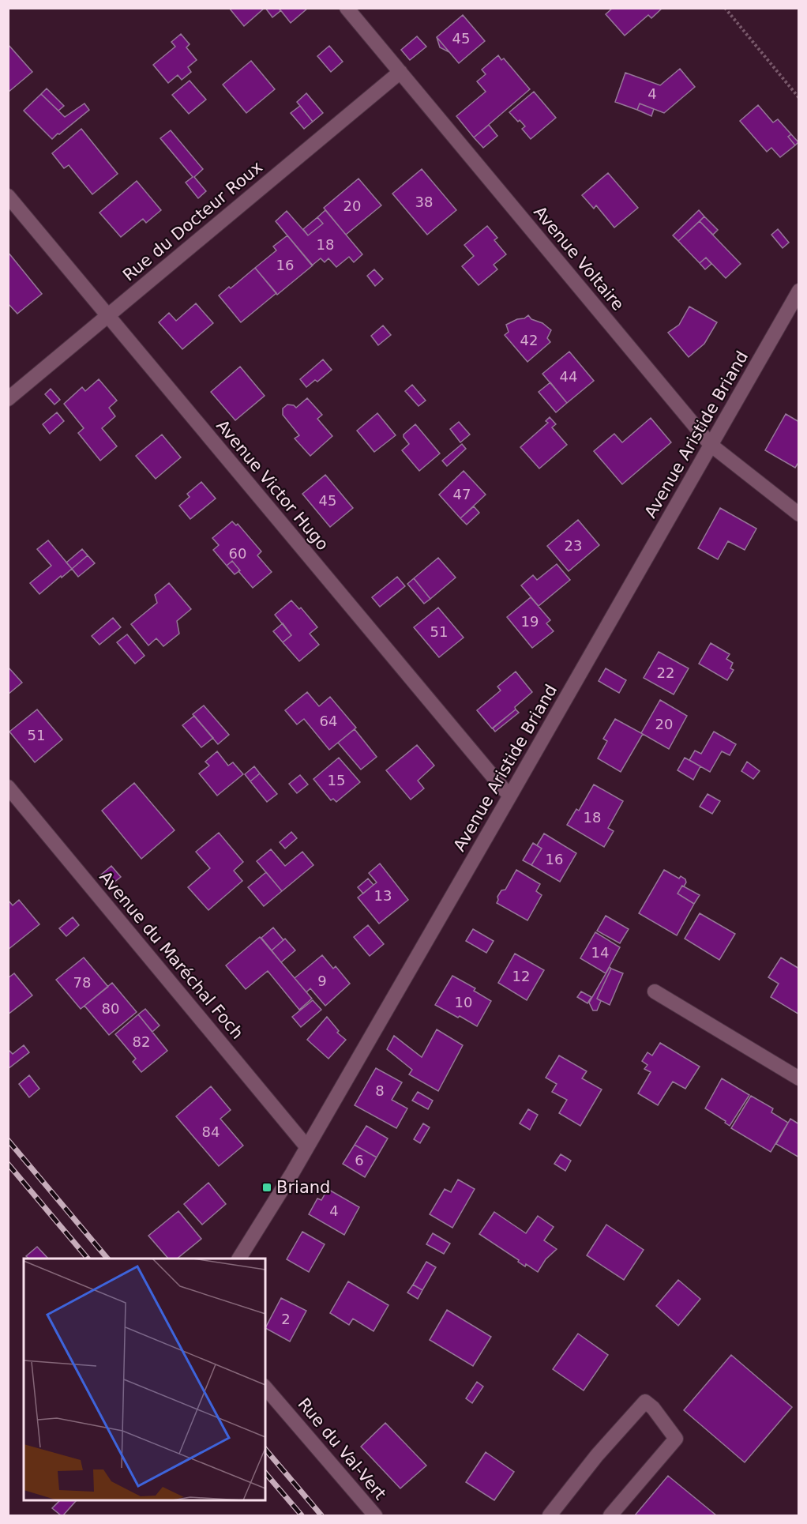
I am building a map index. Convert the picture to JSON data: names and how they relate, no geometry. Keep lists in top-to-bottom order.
{
  "streets": {
    "street": [
      "Rue du Docteur Roux",
      "Avenue Voltaire",
      "Avenue Aristide Briand",
      "Avenue Victor Hugo",
      "Avenue du Maréchal Foch",
      "Rue du Val-Vert"
    ]
  },
  "crossings": [
    ["Rue du Docteur Roux", "Avenue Voltaire"],
    ["Rue du Docteur Roux", "Avenue Victor Hugo"],
    ["Avenue Voltaire", "Avenue Aristide Briand"],
    ["Avenue Aristide Briand", "Avenue Victor Hugo"],
    ["Avenue Aristide Briand", "Avenue du Maréchal Foch"]
  ],
  "places": {
    "transit": ["Briand"]
  },
  "house_numbers": [
    "45",
    "4",
    "38",
    "20",
    "18",
    "16",
    "42",
    "44",
    "47",
    "45",
    "23",
    "60",
    "19",
    "51",
    "22",
    "64",
    "20",
    "51",
    "15",
    "18",
    "16",
    "13",
    "14",
    "12",
    "9",
    "78",
    "10",
    "80",
    "82",
    "8",
    "84",
    "6",
    "4",
    "2"
  ]
}
